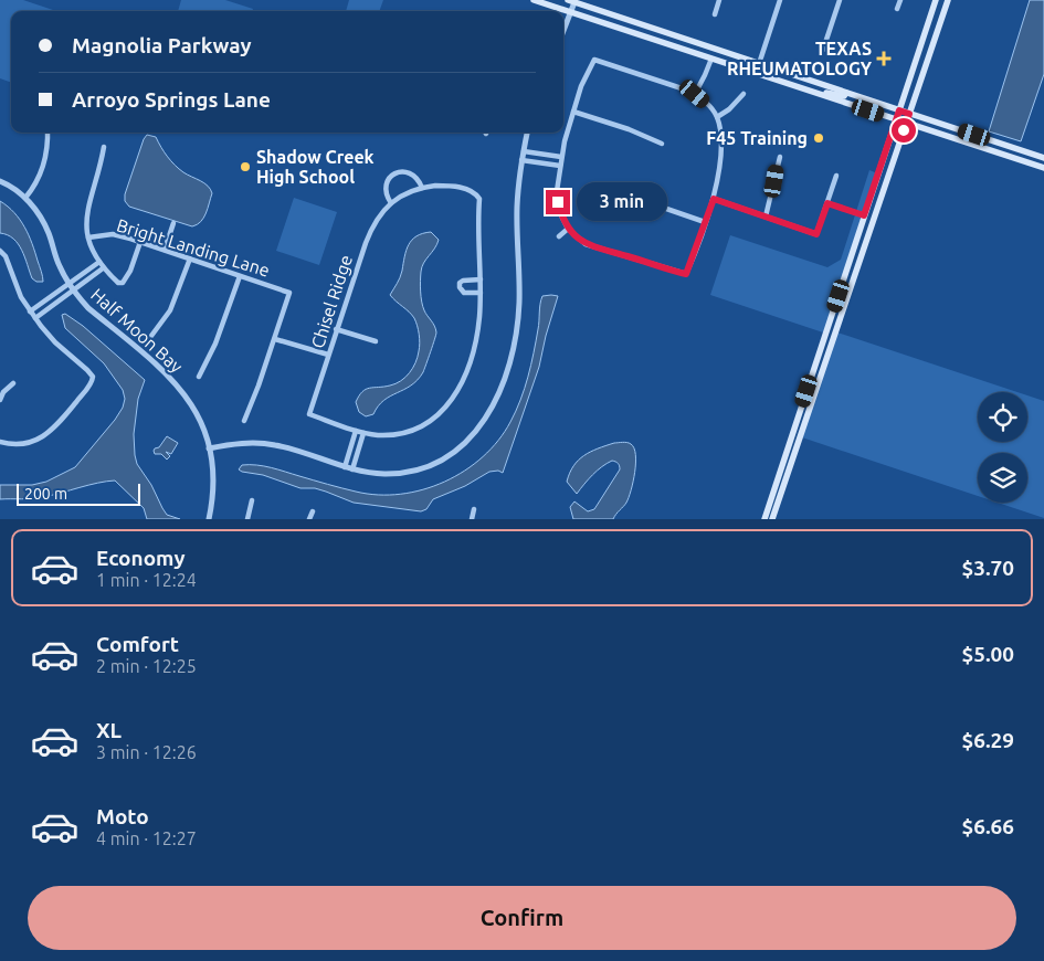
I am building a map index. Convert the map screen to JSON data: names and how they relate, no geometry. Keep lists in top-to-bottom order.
{
  "streets": {
    "street": ["Bright Landing Lane", "Chisel Ridge", "Half Moon Bay"]
  },
  "places": {
    "health": ["TEXAS RHEUMATOLOGY"],
    "other": ["F45 Training", "Shadow Creek High School"]
  },
  "scale_bar": "200 m",
  "page": {
    "banner": ["Magnolia Parkway", "Arroyo Springs Lane"],
    "bubble": "3 min",
    "scale": "200 m",
    "list": [
      {
        "name": "Economy",
        "note": "1 min · 12:24",
        "value": "$3.70"
      },
      {
        "name": "Comfort",
        "note": "2 min · 12:25",
        "value": "$5.00"
      },
      {
        "name": "XL",
        "note": "3 min · 12:26",
        "value": "$6.29"
      },
      {
        "name": "Moto",
        "note": "4 min · 12:27",
        "value": "$6.66"
      }
    ],
    "buttons": "Confirm"
  }
}
